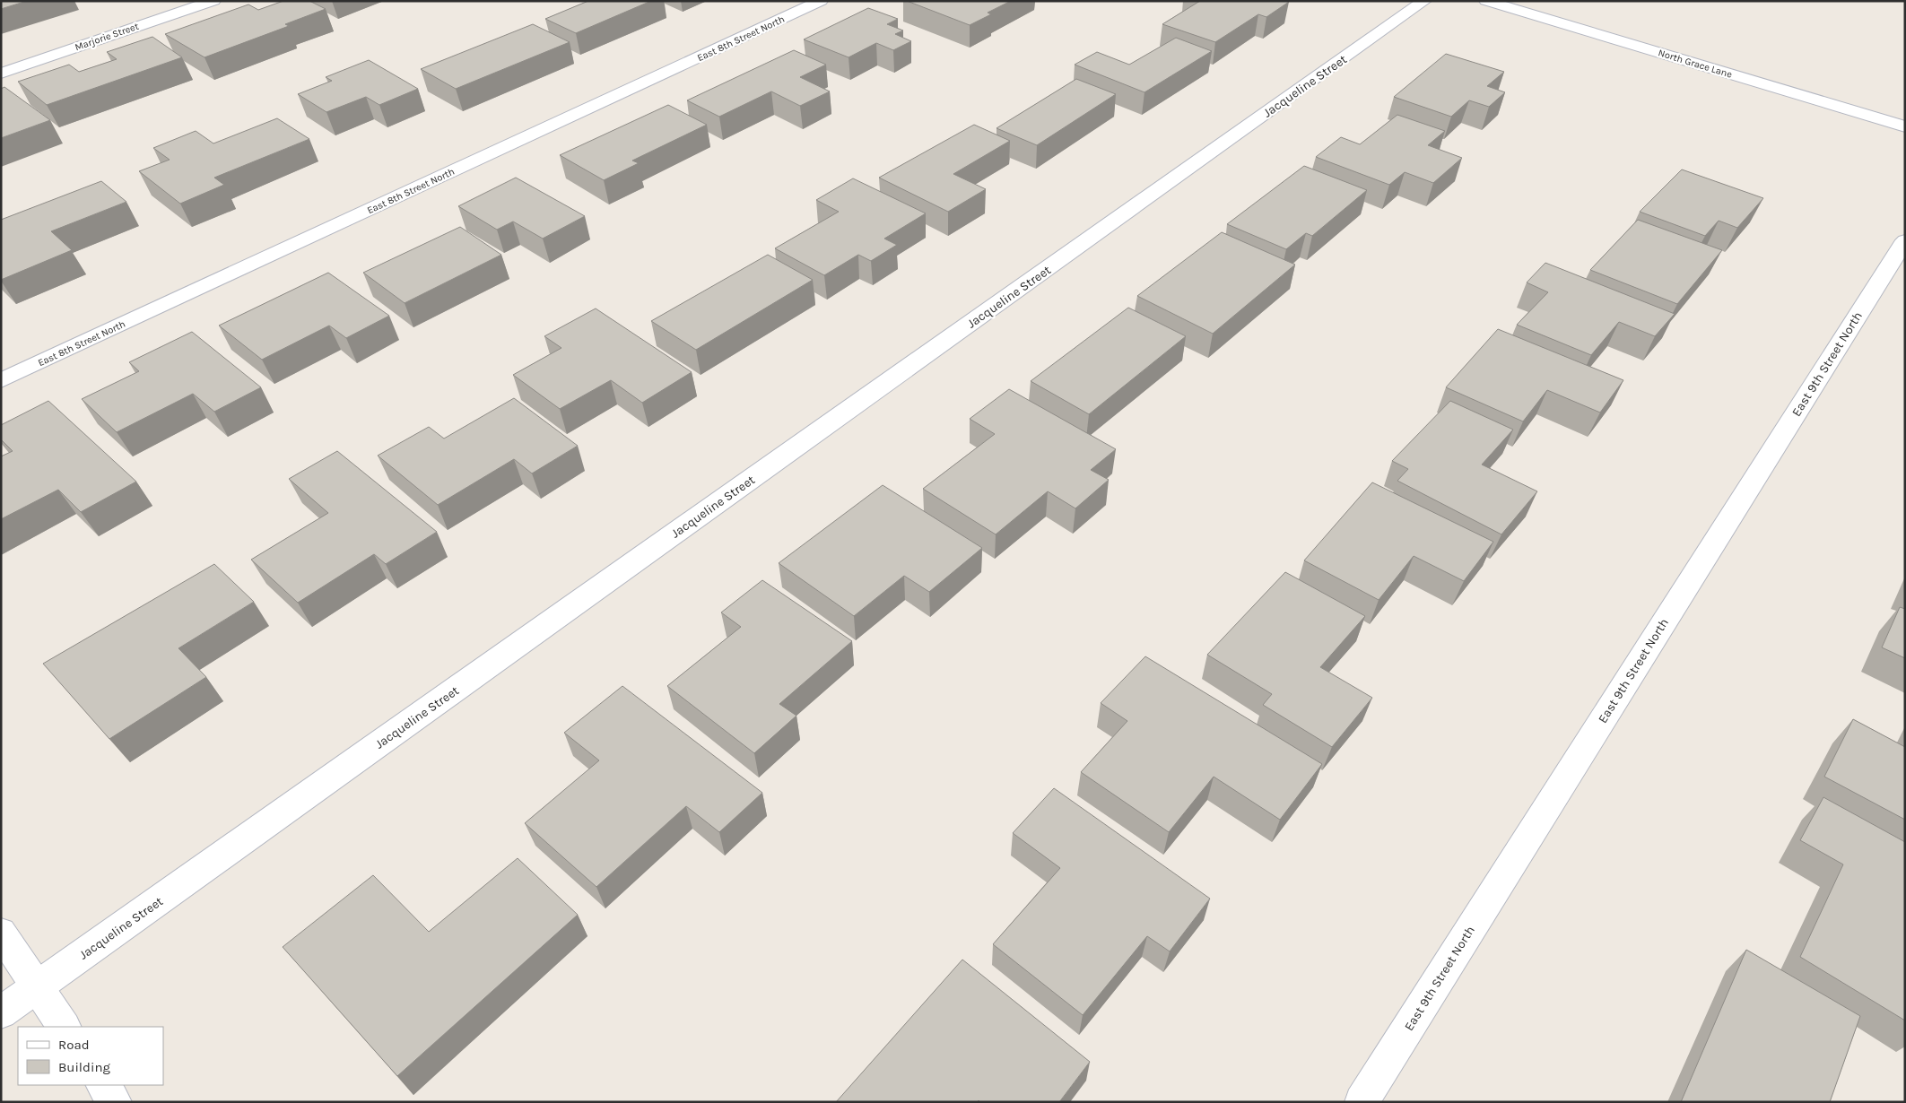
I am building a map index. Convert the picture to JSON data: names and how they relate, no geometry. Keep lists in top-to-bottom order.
{
  "streets": {
    "street": [
      "Marjorie Street",
      "East 8th Street North",
      "North Grace Lane",
      "Jacqueline Street",
      "East 9th Street North"
    ]
  },
  "legend": ["Road", "Building"]
}
